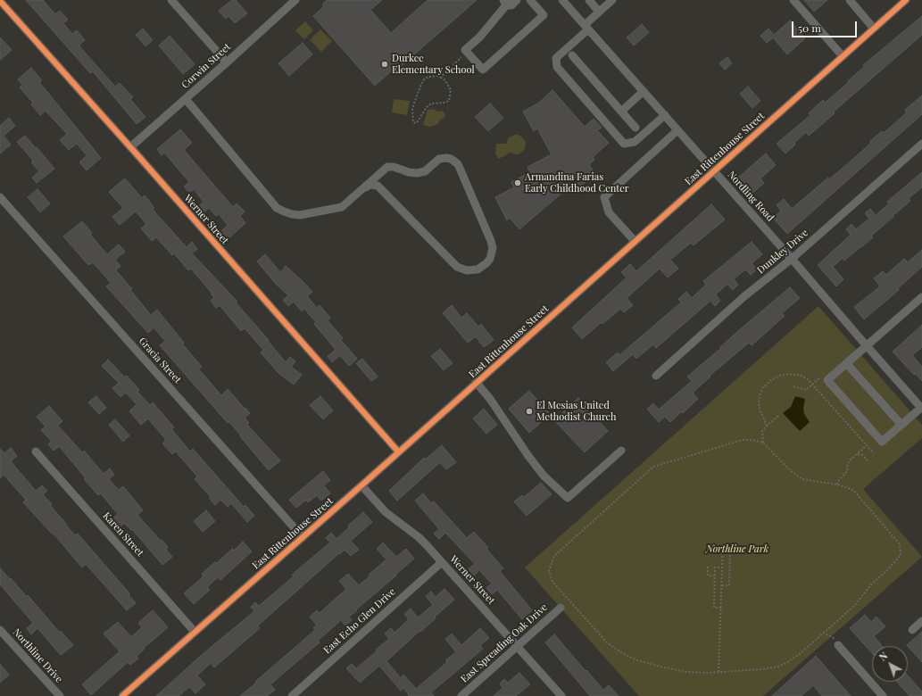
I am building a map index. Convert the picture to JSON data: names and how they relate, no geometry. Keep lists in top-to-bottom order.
{
  "streets": {
    "street": [
      "Corwin Street",
      "East Rittenhouse Street",
      "Nordling Road",
      "Werner Street",
      "Dunkley Drive",
      "Gracia Street",
      "Karen Street",
      "East Echo Glen Drive",
      "East Spreading Oak Drive",
      "Northline Drive"
    ]
  },
  "crossings": [
    ["Corwin Street", "Werner Street"],
    ["East Rittenhouse Street", "Nordling Road"],
    ["East Rittenhouse Street", "Werner Street"],
    ["East Rittenhouse Street", "Gracia Street"],
    ["East Rittenhouse Street", "Karen Street"],
    ["Nordling Road", "Dunkley Drive"],
    ["Werner Street", "East Echo Glen Drive"],
    ["Werner Street", "East Spreading Oak Drive"]
  ],
  "parks": ["Northline Park"],
  "places": ["Durkee Elementary School", "Armandina Farias Early Childhood Center", "El Mesias United Methodist Church"],
  "scale_bar": "50 m",
  "north": "top left"
}
